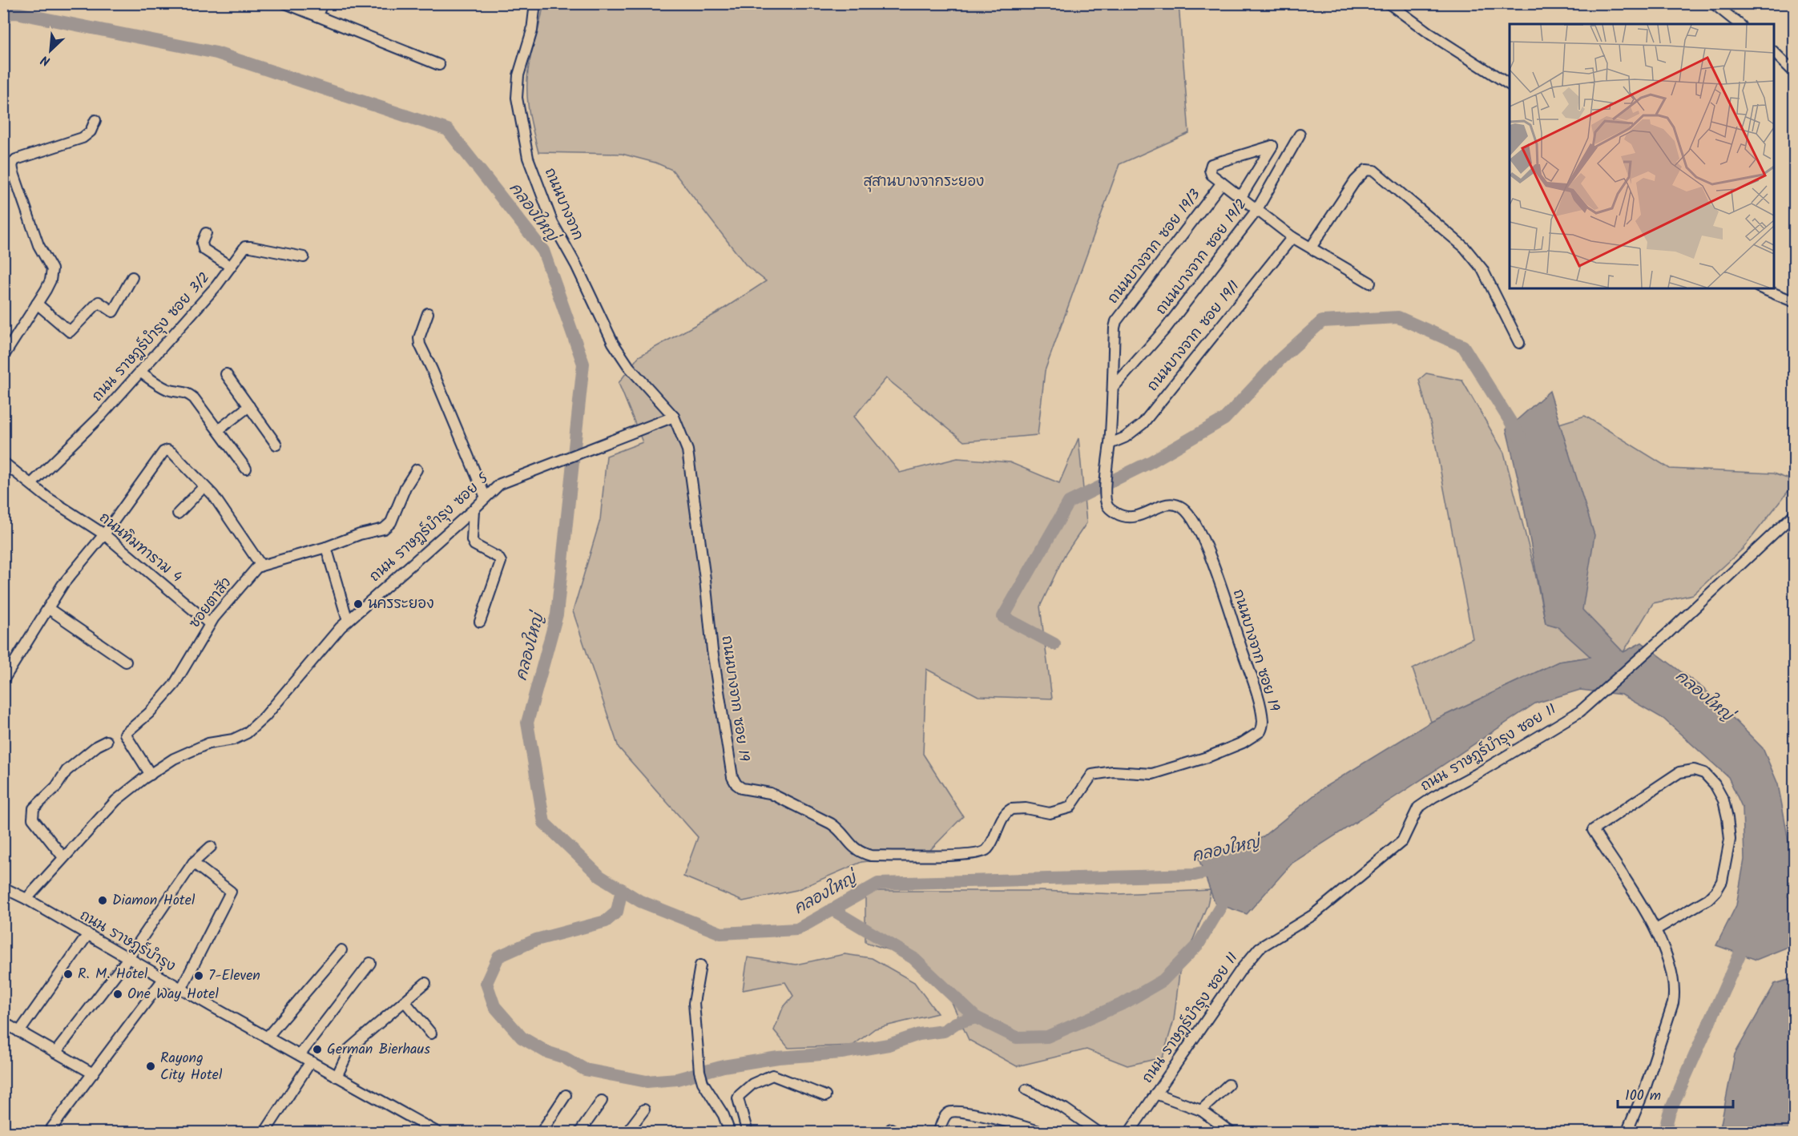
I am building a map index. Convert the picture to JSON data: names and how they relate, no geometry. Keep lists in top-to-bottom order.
{
  "streets": {
    "street": [
      "ถนนบางจาก",
      "ถนนบางจาก ซอย 19/3",
      "ถนนบางจาก ซอย 19/2",
      "ถนนบางจาก ซอย 19/1",
      "ถนน ราษฎร์บำรุง ซอย 3/2",
      "ถนน ราษฎร์บำรุง ซอย 5",
      "ถนนทิมทาราม 4",
      "ซอยตาสัว",
      "ถนนบางจาก ซอย 19",
      "ถนน ราษฎร์บำรุง ซอย 11",
      "ถนน ราษฎร์บำรุง"
    ]
  },
  "crossings": [
    ["ถนนบางจาก", "ถนน ราษฎร์บำรุง ซอย 5"],
    ["ถนนบางจาก", "ถนนบางจาก ซอย 19"],
    ["ถนนบางจาก ซอย 19/3", "ถนนบางจาก ซอย 19/2"],
    ["ถนนบางจาก ซอย 19/3", "ถนนบางจาก ซอย 19"],
    ["ถนนบางจาก ซอย 19/2", "ถนนบางจาก ซอย 19"],
    ["ถนนบางจาก ซอย 19/1", "ถนนบางจาก ซอย 19"],
    ["ถนน ราษฎร์บำรุง ซอย 3/2", "ถนนทิมทาราม 4"],
    ["ถนน ราษฎร์บำรุง ซอย 5", "ซอยตาสัว"],
    ["ถนน ราษฎร์บำรุง ซอย 5", "ถนนบางจาก ซอย 19"],
    ["ถนน ราษฎร์บำรุง ซอย 5", "ถนน ราษฎร์บำรุง"],
    ["ถนนทิมทาราม 4", "ซอยตาสัว"]
  ],
  "water": ["คลองใหญ่"],
  "parks": ["สุสานบางจากระยอง"],
  "places": [
    "นครระยอง",
    "Diamon Hotel",
    "R. M. Hotel",
    "7-Eleven",
    "One Way Hotel",
    "German Bierhaus",
    "Rayong City Hotel"
  ],
  "scale_bar": "100 m",
  "north": "bottom left"
}
